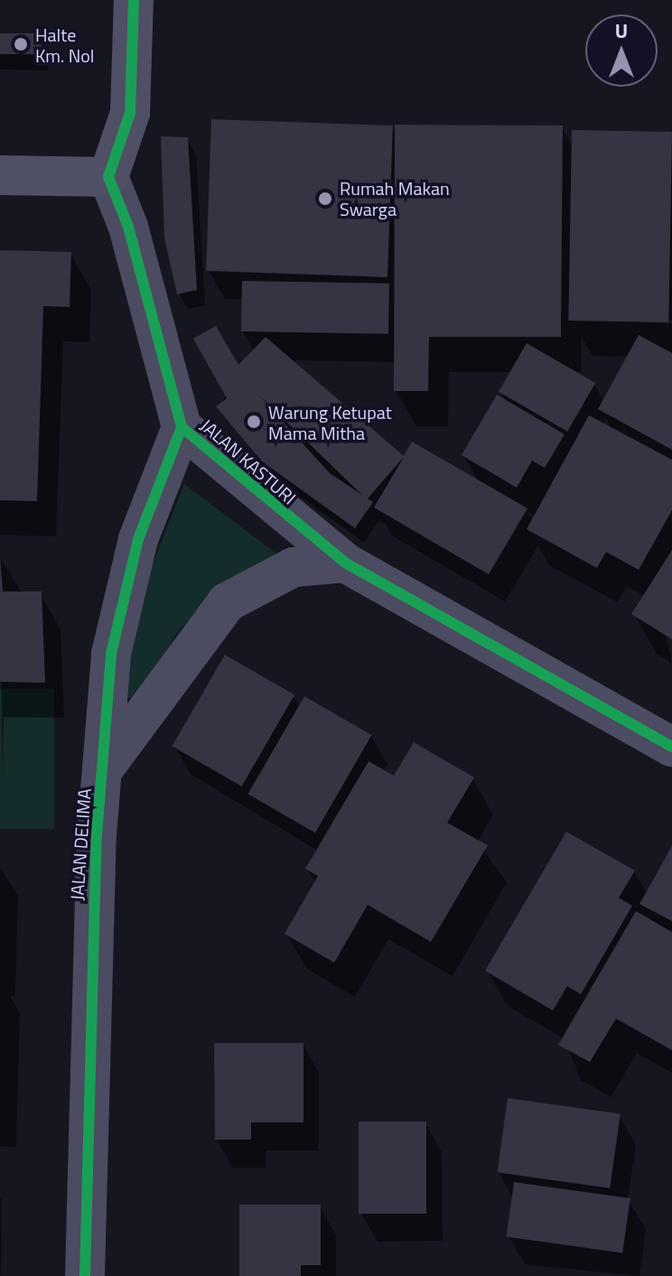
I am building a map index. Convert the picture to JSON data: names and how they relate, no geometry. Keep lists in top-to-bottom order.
{
  "streets": {
    "street": ["JALAN KASTURI", "JALAN DELIMA"]
  },
  "crossings": [
    ["JALAN KASTURI", "JALAN DELIMA"]
  ],
  "places": ["Halte Km. Nol", "Rumah Makan Swarga", "Warung Ketupat Mama Mitha"],
  "north": "top"
}
